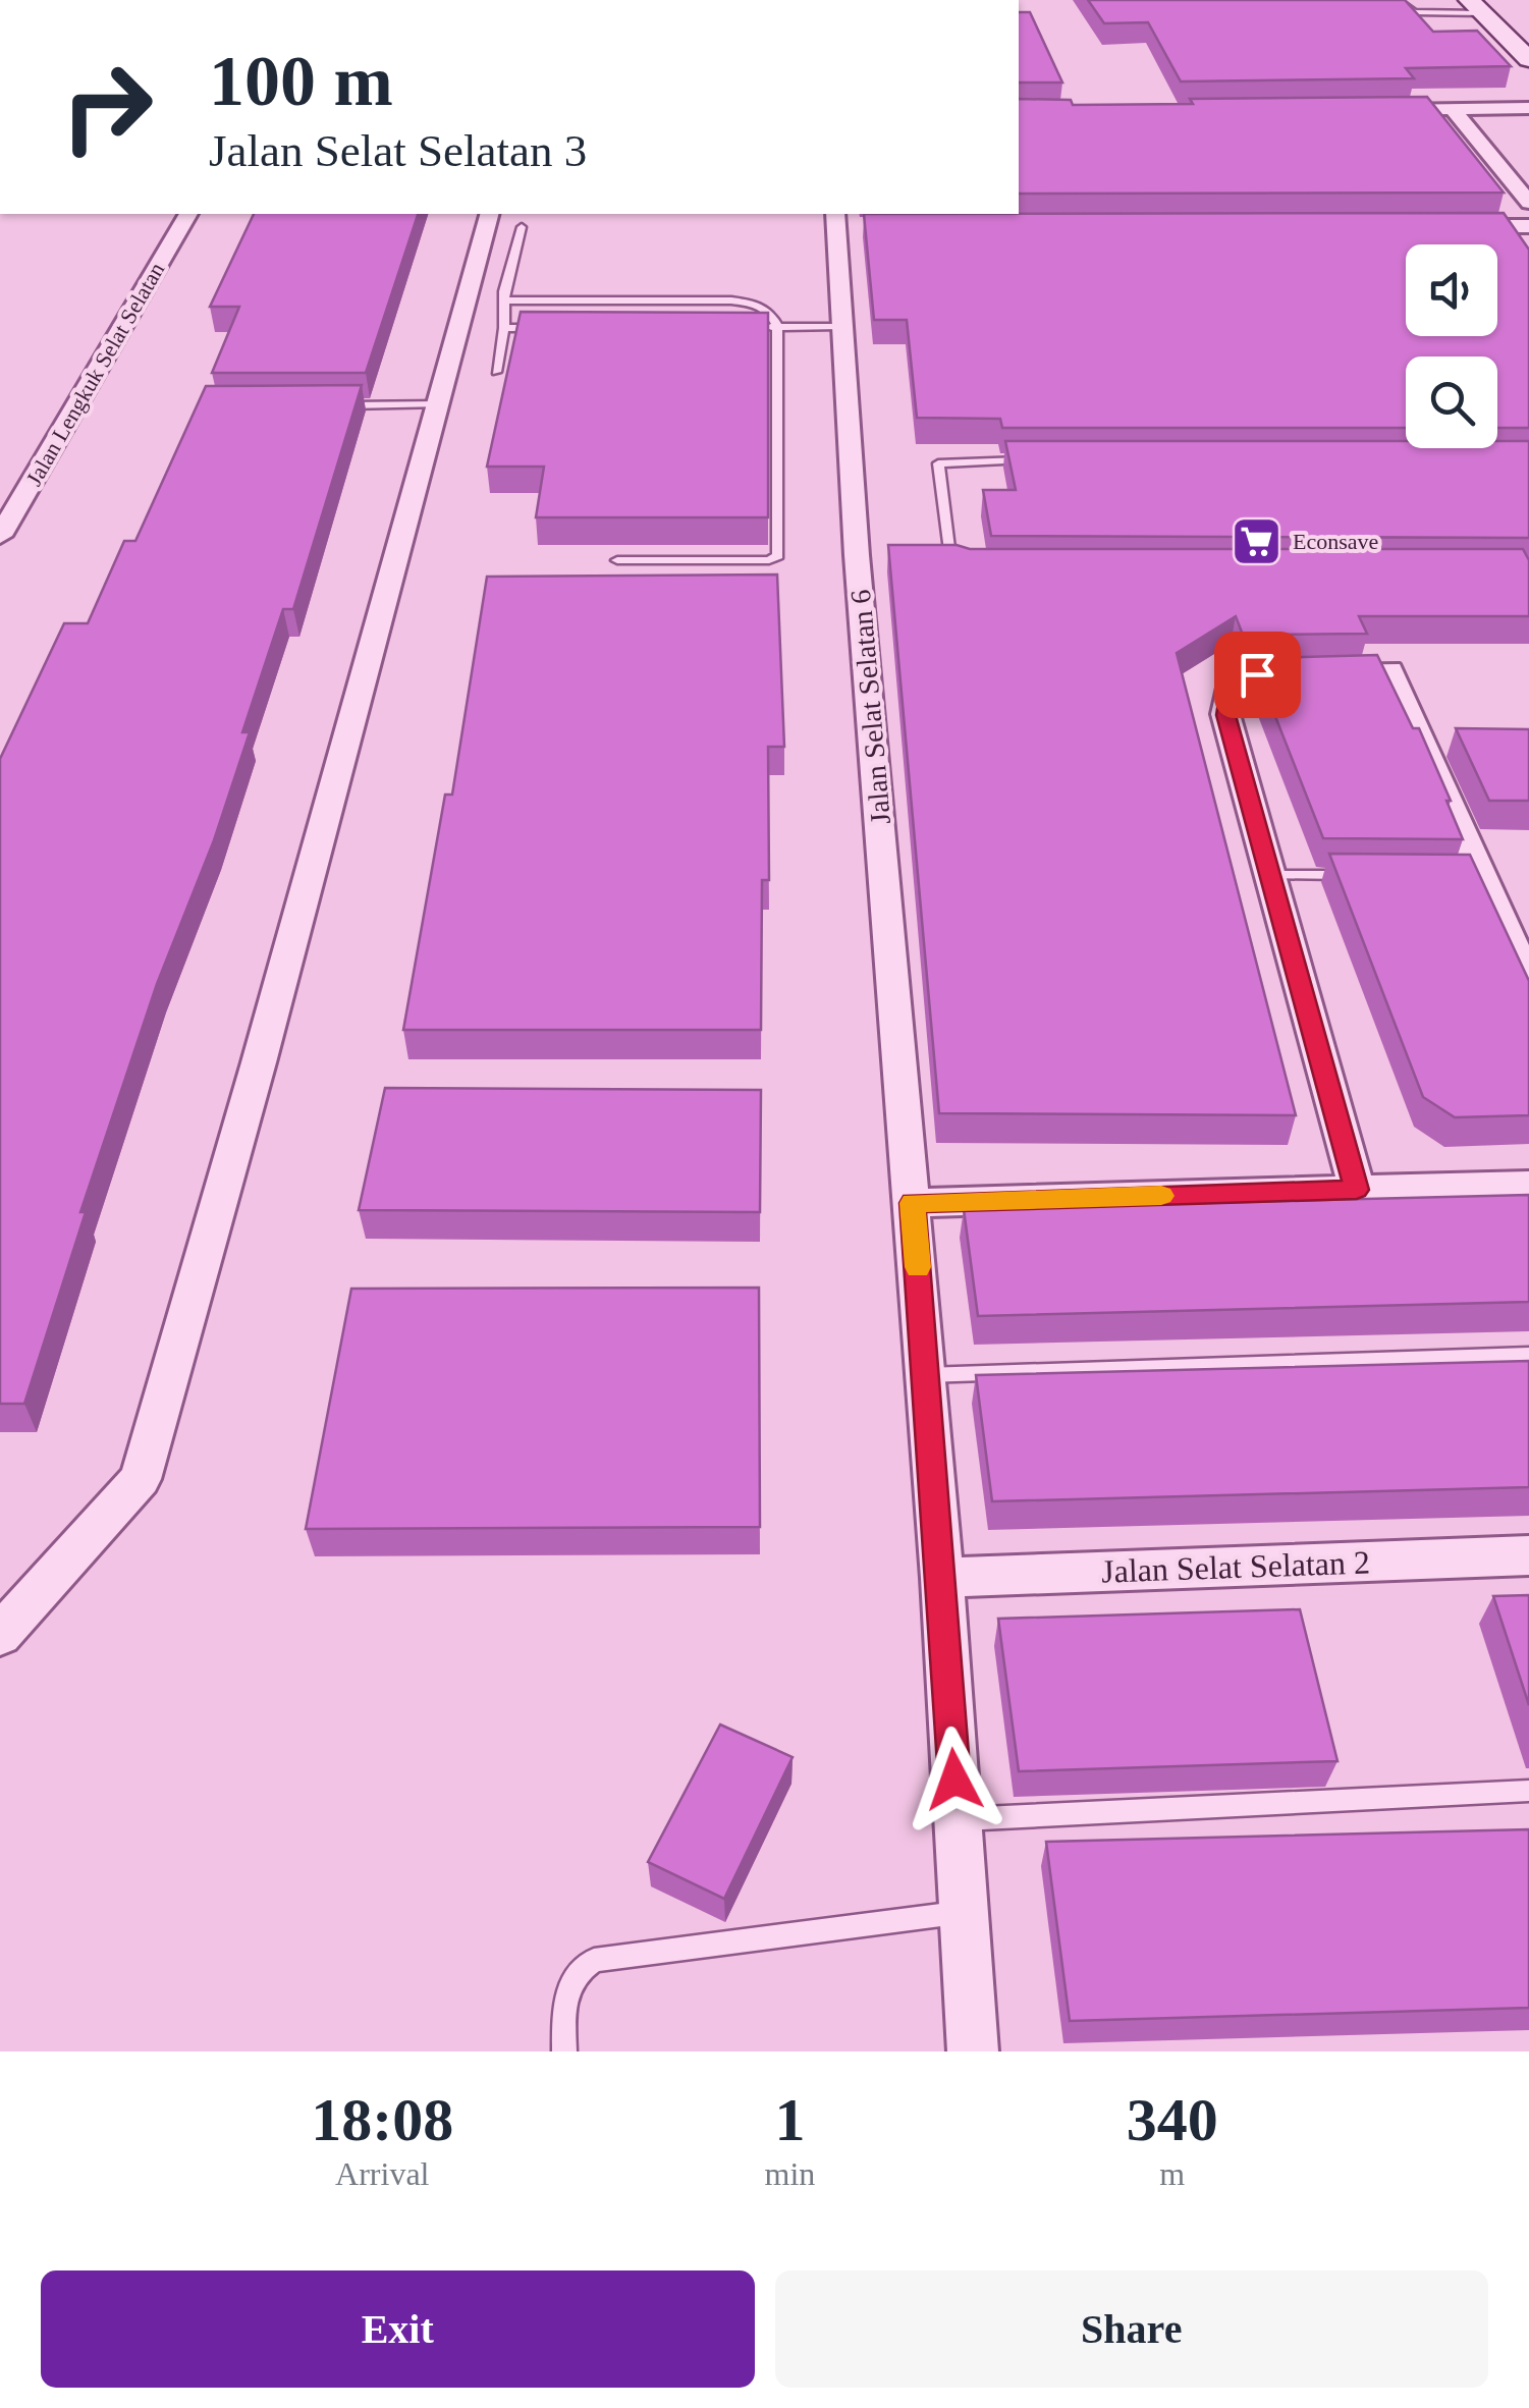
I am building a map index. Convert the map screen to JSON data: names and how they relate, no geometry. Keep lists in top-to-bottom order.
{
  "streets": {
    "street": ["Jalan Lengkuk Selat Selatan", "Jalan Selat Selatan 6", "Jalan Selat Selatan 2"]
  },
  "crossings": [
    ["Jalan Selat Selatan 6", "Jalan Selat Selatan 2"]
  ],
  "places": {
    "supermarket": ["Econsave"]
  },
  "page": {
    "turn": ["100 m", "Jalan Selat Selatan 3"],
    "eta": [
      "18:08",
      "Arrival",
      "1",
      "min",
      "340",
      "m"
    ],
    "buttons": ["Exit", "Share"]
  }
}
